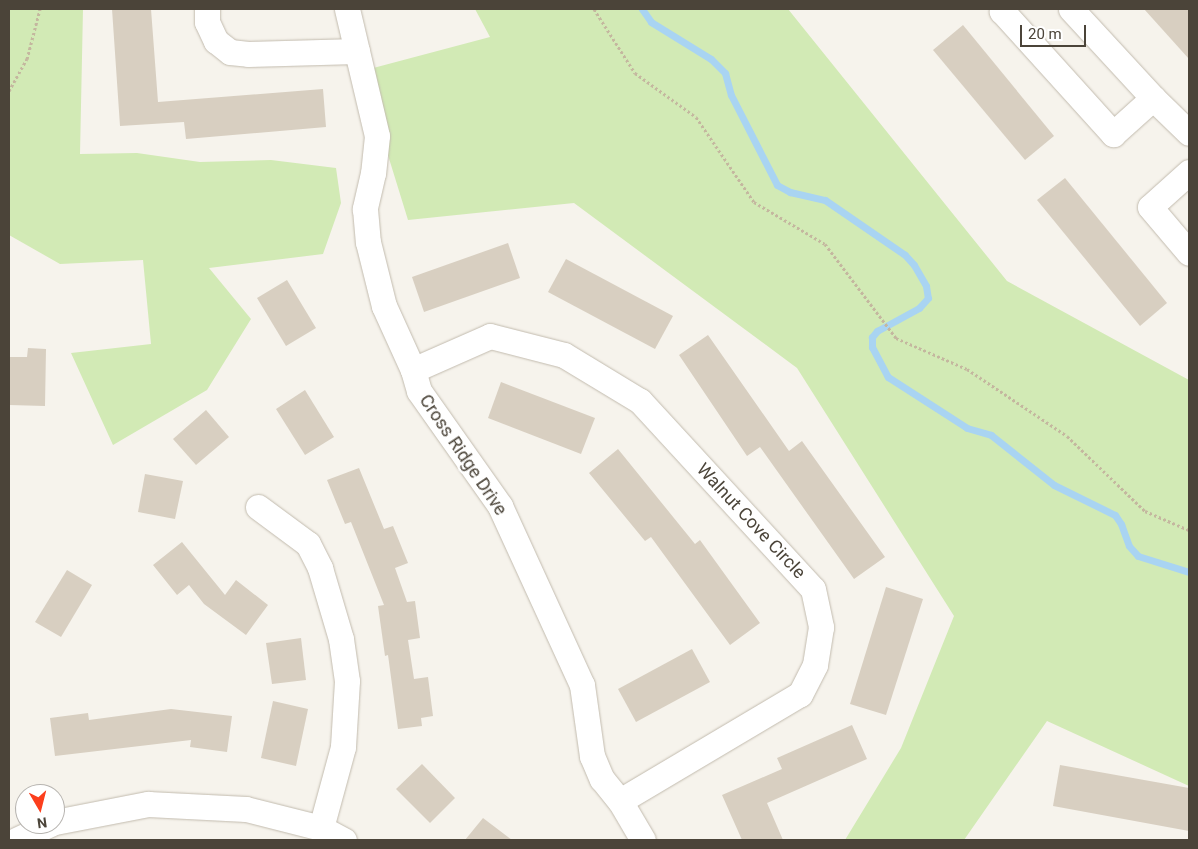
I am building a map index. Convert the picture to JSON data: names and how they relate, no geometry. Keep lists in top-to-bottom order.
{
  "streets": {
    "street": ["Cross Ridge Drive", "Walnut Cove Circle"]
  },
  "crossings": [
    ["Cross Ridge Drive", "Walnut Cove Circle"]
  ],
  "scale_bar": "20 m",
  "north": "bottom"
}
